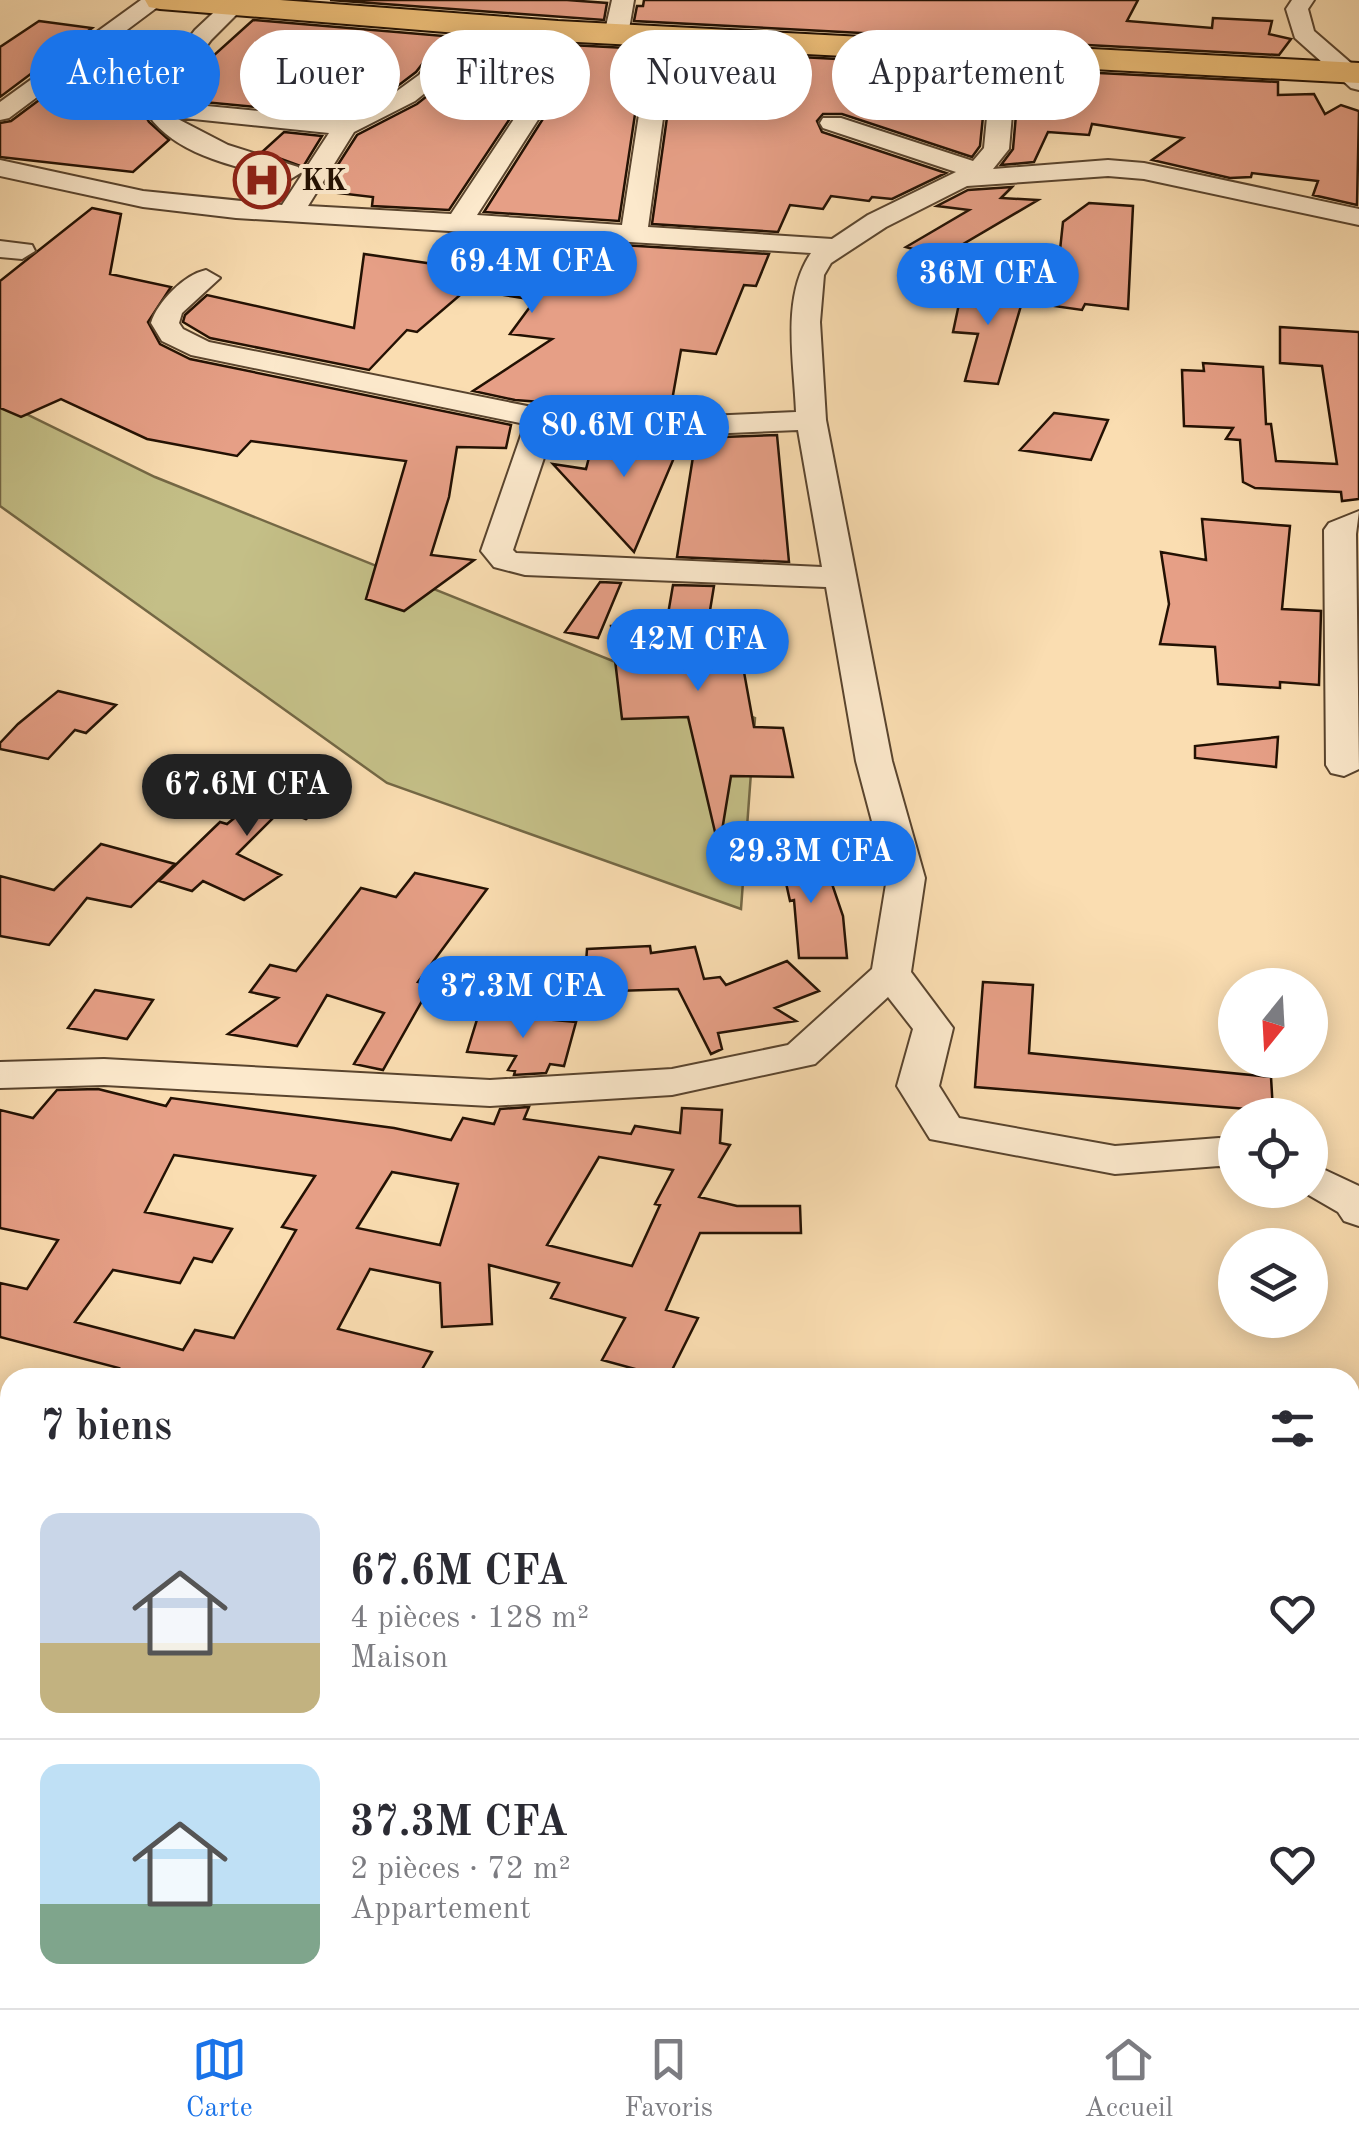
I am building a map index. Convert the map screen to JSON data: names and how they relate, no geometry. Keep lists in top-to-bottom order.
{
  "places": {
    "hospital": ["KK"]
  },
  "north": "bottom",
  "page": {
    "chip": [
      "Acheter",
      "Louer",
      "Filtres",
      "Nouveau",
      "Appartement"
    ],
    "price": [
      "69.4M CFA",
      "36M CFA",
      "80.6M CFA",
      "42M CFA",
      "67.6M CFA",
      "29.3M CFA",
      "37.3M CFA"
    ],
    "heading": "7 biens",
    "list": [
      {
        "name": "67.6M CFA",
        "note": "4 pièces · 128 m² · Maison"
      },
      {
        "name": "37.3M CFA",
        "note": "2 pièces · 72 m² · Appartement"
      }
    ],
    "tabs": ["Carte", "Favoris", "Accueil"]
  }
}
